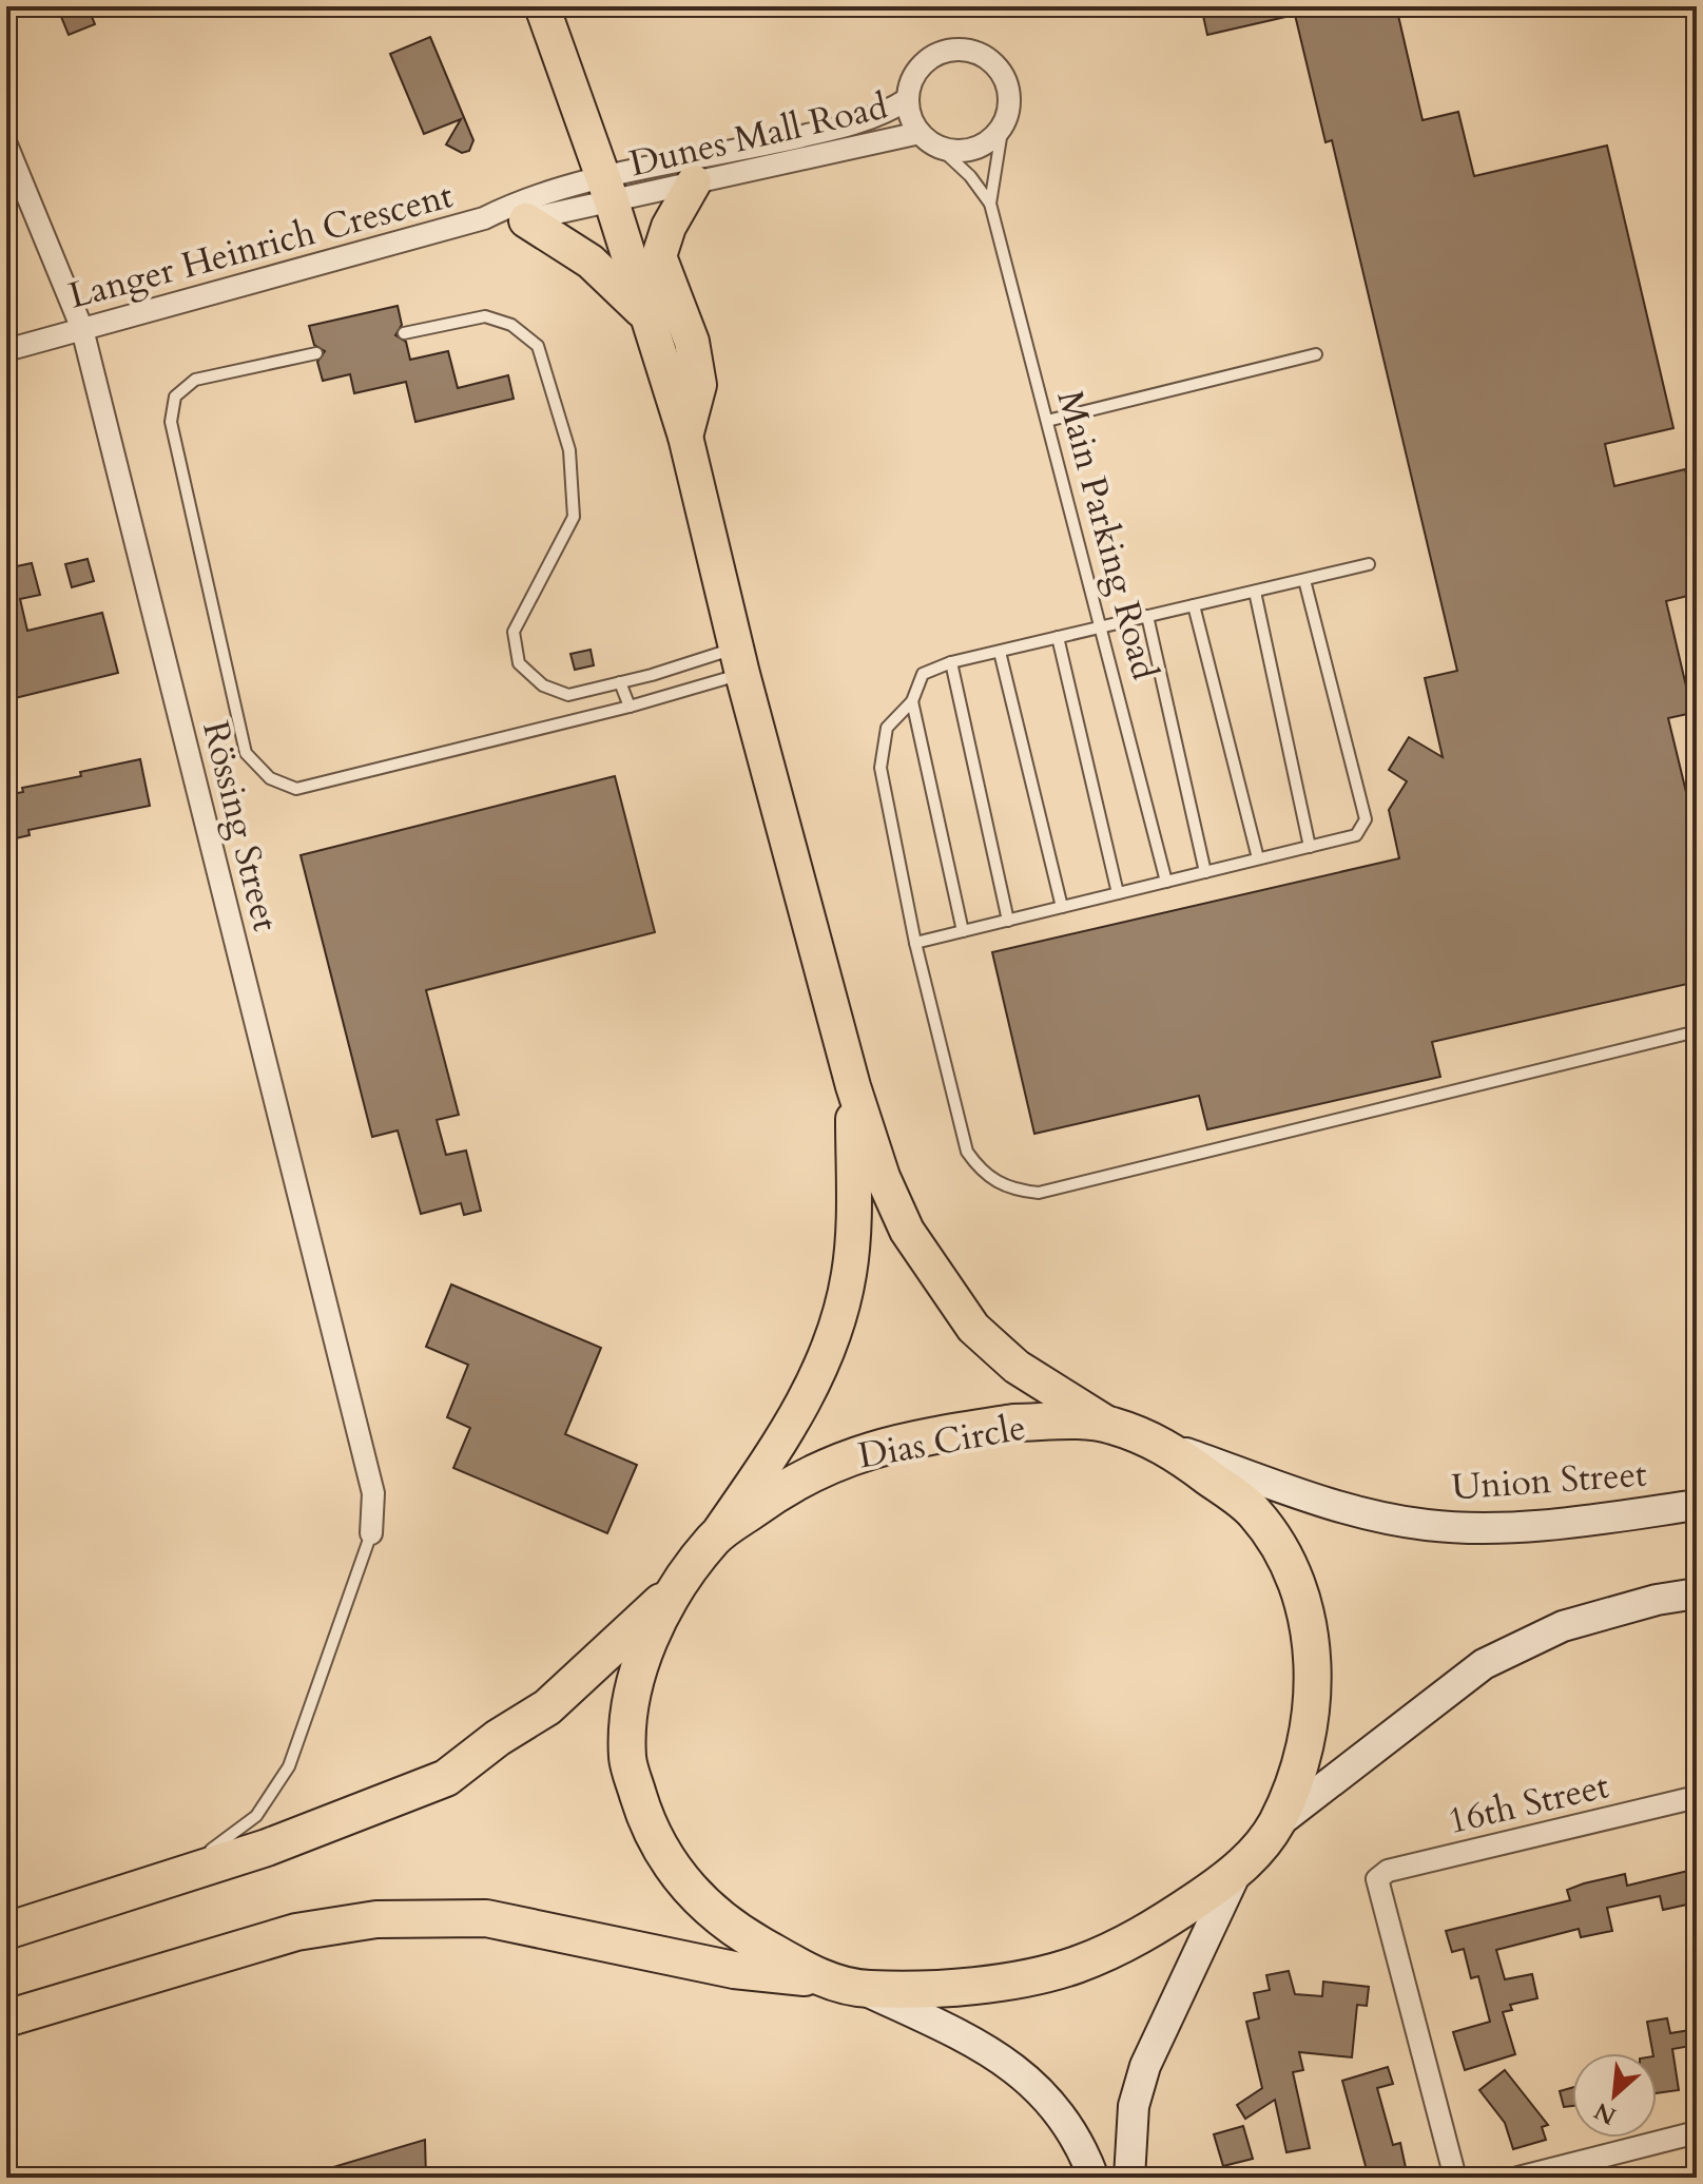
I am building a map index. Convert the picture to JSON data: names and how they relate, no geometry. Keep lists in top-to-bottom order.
{
  "streets": {
    "highway": ["Dias Circle"],
    "main road": ["Union Street"],
    "street": [
      "Dunes Mall Road",
      "Langer Heinrich Crescent",
      "Rössing Street",
      "16th Street"
    ],
    "lane": ["Main Parking Road"]
  },
  "crossings": [
    ["Dunes Mall Road", "Langer Heinrich Crescent"],
    ["Dunes Mall Road", "Main Parking Road"],
    ["Langer Heinrich Crescent", "Rössing Street"],
    ["Dias Circle", "Union Street"]
  ],
  "north": "bottom left"
}
